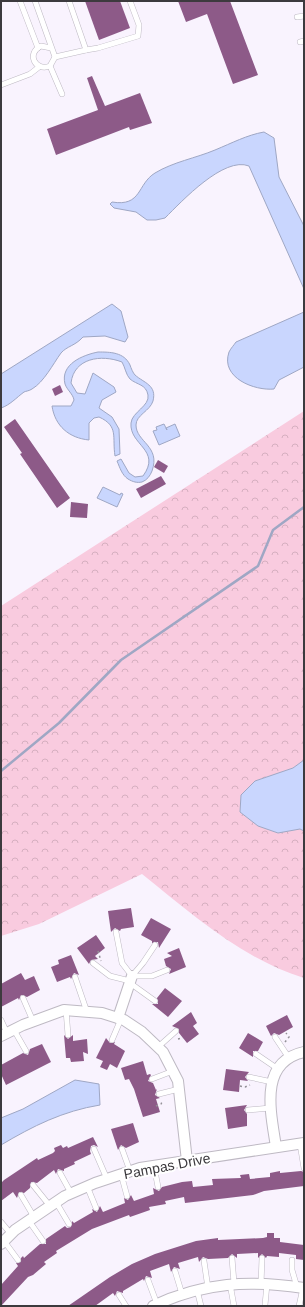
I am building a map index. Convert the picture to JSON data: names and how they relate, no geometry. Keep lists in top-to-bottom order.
{
  "streets": {
    "street": ["Pampas Drive"]
  }
}
